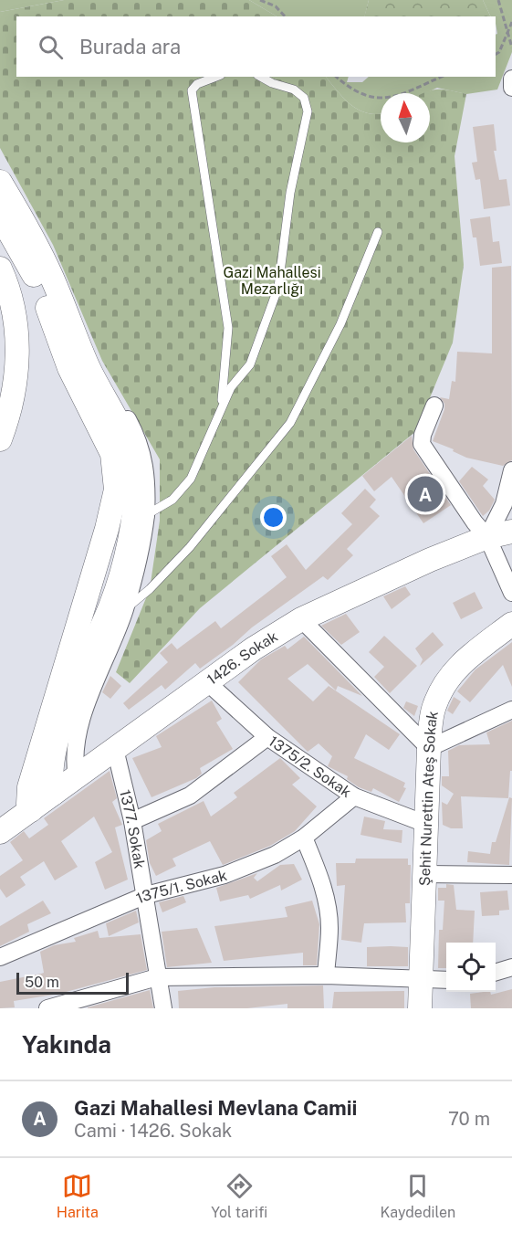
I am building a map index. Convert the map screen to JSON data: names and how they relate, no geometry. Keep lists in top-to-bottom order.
{
  "streets": {
    "street": [
      "1426. Sokak",
      "1375/2. Sokak",
      "Şehit Nurettin Ateş Sokak",
      "1377. Sokak",
      "1375/1. Sokak"
    ]
  },
  "crossings": [
    ["1426. Sokak", "1375/2. Sokak"],
    ["1426. Sokak", "1377. Sokak"],
    ["1375/2. Sokak", "Şehit Nurettin Ateş Sokak"],
    ["1375/2. Sokak", "1375/1. Sokak"],
    ["1377. Sokak", "1375/1. Sokak"]
  ],
  "parks": ["Gazi Mahallesi Mezarlığı"],
  "scale_bar": "50 m",
  "north": "top",
  "page": {
    "search": "Burada ara",
    "pins": "A",
    "scale": "50 m",
    "heading": "Yakında",
    "list": [
      {
        "mark": "A",
        "name": "Gazi Mahallesi Mevlana Camii",
        "note": "Cami · 1426. Sokak",
        "value": "70 m"
      }
    ],
    "nav": ["Harita", "Yol tarifi", "Kaydedilen"]
  }
}
